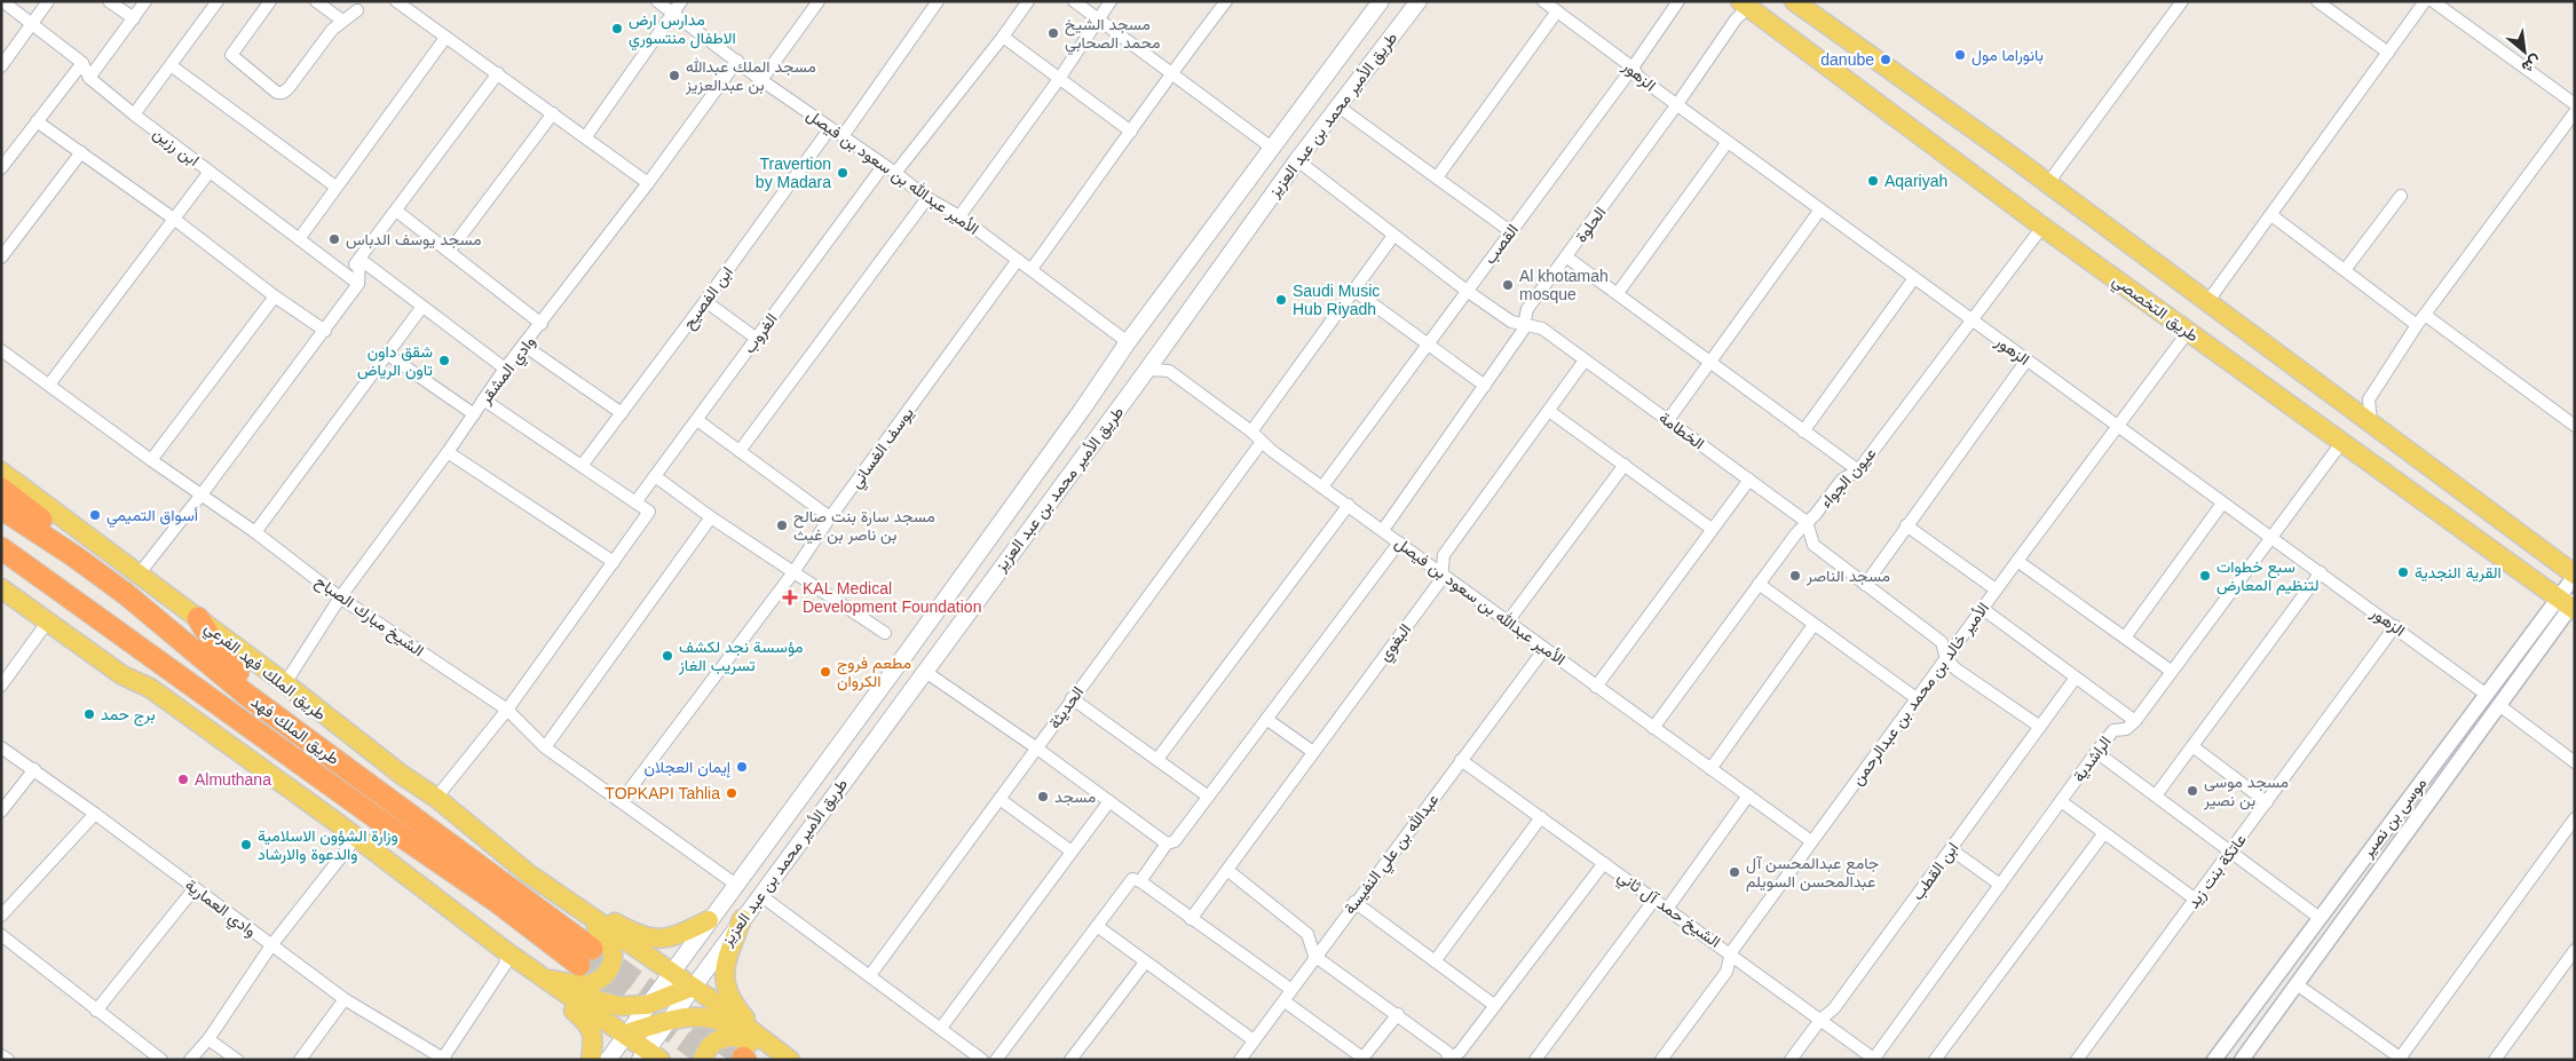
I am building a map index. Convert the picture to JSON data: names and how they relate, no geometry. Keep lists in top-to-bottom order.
{
  "streets": {
    "highway": ["طريق الملك فهد"],
    "main road": ["طريق الأمير محمد بن عبد العزيز", "طريق التخصصي", "طريق الملك فهد الفرعي"],
    "street": [
      "الزهور",
      "ابن رزين",
      "الأمير عبدالله بن سعود بن فيصل",
      "الحلوة",
      "القصب",
      "ابن الفصيح",
      "الغروب",
      "وادي المشقر",
      "الخطامة",
      "يوسف الغساني",
      "عيون الجواء",
      "الشيخ مبارك الصباح",
      "البغوي",
      "الأمير خالد بن محمد بن عبدالرحمن",
      "الحديثة",
      "الراشدية",
      "موسى بن نصير",
      "عبدالله بن علي النفيسة",
      "ابن القطب",
      "عاتكة بنت زيد",
      "وادي العمارية",
      "الشيخ حمد آل ثاني"
    ]
  },
  "crossings": [
    ["الزهور", "الحلوة"],
    ["الزهور", "القصب"],
    ["الزهور", "عيون الجواء"],
    ["الزهور", "الأمير خالد بن محمد بن عبدالرحمن"],
    ["الزهور", "الراشدية"],
    ["الزهور", "موسى بن نصير"],
    ["الزهور", "عاتكة بنت زيد"],
    ["طريق الأمير محمد بن عبد العزيز", "الأمير عبدالله بن سعود بن فيصل"],
    ["طريق الأمير محمد بن عبد العزيز", "الخطامة"],
    ["طريق الأمير محمد بن عبد العزيز", "الشيخ مبارك الصباح"],
    ["الأمير عبدالله بن سعود بن فيصل", "الحلوة"],
    ["الأمير عبدالله بن سعود بن فيصل", "القصب"],
    ["الأمير عبدالله بن سعود بن فيصل", "ابن الفصيح"],
    ["الأمير عبدالله بن سعود بن فيصل", "الغروب"],
    ["الأمير عبدالله بن سعود بن فيصل", "وادي المشقر"],
    ["الأمير عبدالله بن سعود بن فيصل", "يوسف الغساني"],
    ["الأمير عبدالله بن سعود بن فيصل", "عيون الجواء"],
    ["الأمير عبدالله بن سعود بن فيصل", "البغوي"],
    ["الأمير عبدالله بن سعود بن فيصل", "الأمير خالد بن محمد بن عبدالرحمن"],
    ["الأمير عبدالله بن سعود بن فيصل", "الحديثة"],
    ["الأمير عبدالله بن سعود بن فيصل", "عبدالله بن علي النفيسة"],
    ["الحلوة", "طريق التخصصي"],
    ["الحلوة", "الخطامة"],
    ["القصب", "الخطامة"],
    ["طريق التخصصي", "عيون الجواء"],
    ["طريق التخصصي", "الأمير خالد بن محمد بن عبدالرحمن"],
    ["طريق التخصصي", "الراشدية"],
    ["طريق التخصصي", "موسى بن نصير"],
    ["وادي المشقر", "الشيخ مبارك الصباح"],
    ["وادي المشقر", "طريق الملك فهد الفرعي"],
    ["الخطامة", "عيون الجواء"],
    ["الخطامة", "البغوي"],
    ["يوسف الغساني", "الشيخ مبارك الصباح"],
    ["الأمير خالد بن محمد بن عبدالرحمن", "الشيخ حمد آل ثاني"],
    ["الراشدية", "الشيخ حمد آل ثاني"],
    ["عبدالله بن علي النفيسة", "الشيخ حمد آل ثاني"],
    ["ابن القطب", "الشيخ حمد آل ثاني"]
  ],
  "places": {
    "other": [
      "مدارس ارض الاطفال منتسوري",
      "مسجد الشيخ محمد الصحابي",
      "بانوراما مول",
      "danube",
      "مسجد الملك عبدالله بن عبدالعزيز",
      "Travertion by Madara",
      "Aqariyah",
      "مسجد يوسف الدباس",
      "Al khotamah mosque",
      "Saudi Music Hub Riyadh",
      "شقق داون تاون الرياض",
      "أسواق التميمي",
      "مسجد سارة بنت صالح بن ناصر بن غيث",
      "القرية النجدية",
      "مسجد الناصر",
      "سبع خطوات لتنظيم المعارض",
      "مؤسسة نجد لكشف تسريب الغاز",
      "مطعم فروج الكروان",
      "برج حمد",
      "إيمان العجلان",
      "Almuthana",
      "مسجد موسى بن نصير",
      "TOPKAPI Tahlia",
      "مسجد",
      "وزارة الشؤون الاسلامية والدعوة والارشاد",
      "جامع عبدالمحسن آل عبدالمحسن السويلم"
    ],
    "health": ["KAL Medical Development Foundation"]
  },
  "north": "bottom right"
}
